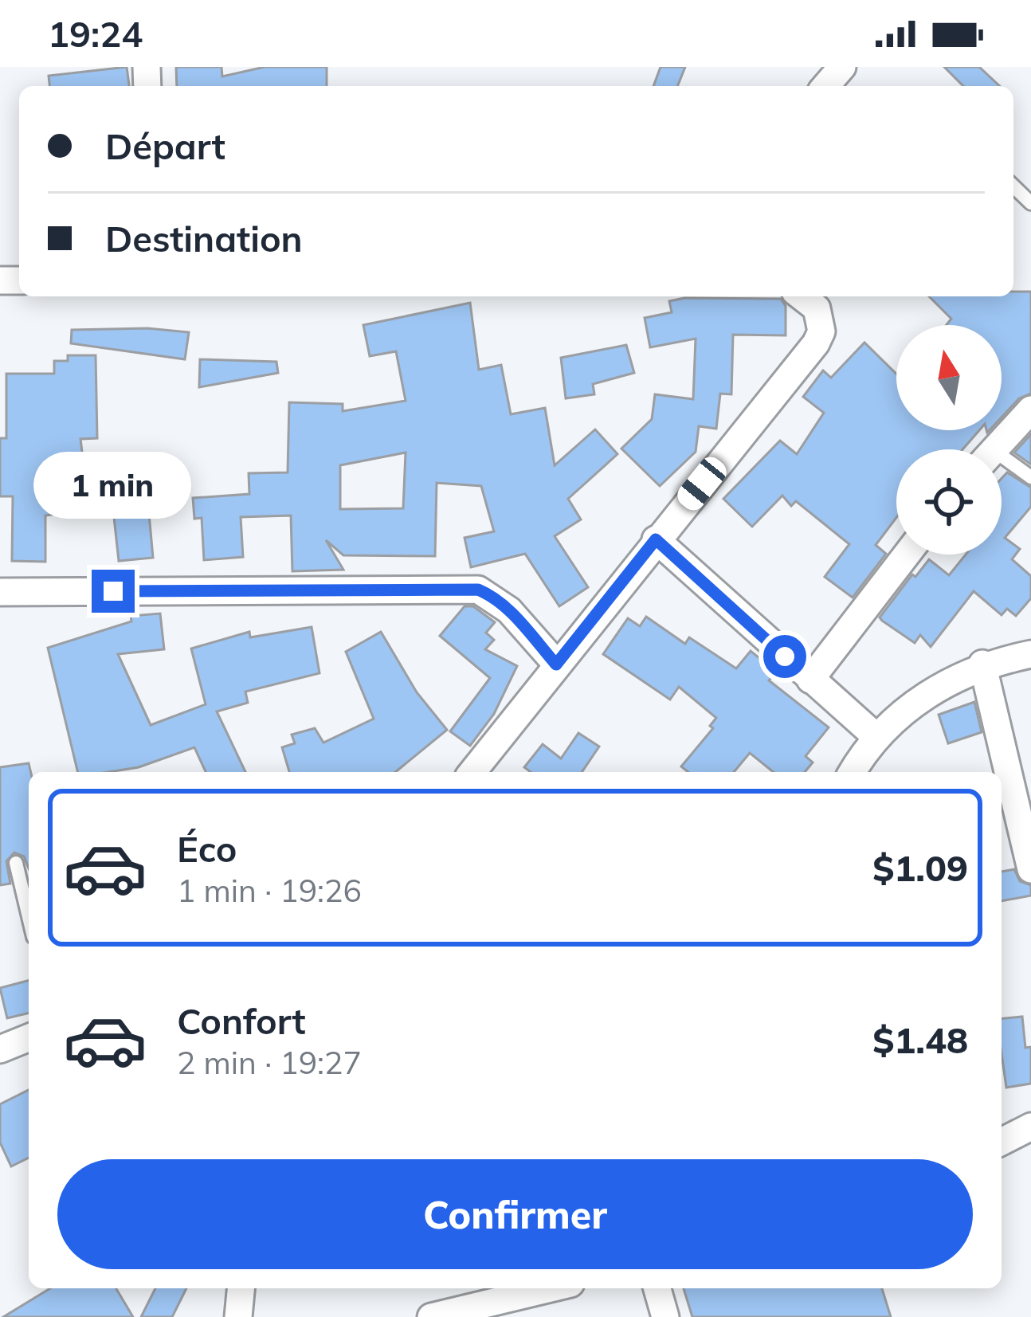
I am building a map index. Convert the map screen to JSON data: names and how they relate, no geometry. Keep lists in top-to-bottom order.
{
  "north": "top",
  "page": {
    "status": "19:24",
    "banner": ["Départ", "Destination"],
    "bubble": "1 min",
    "list": [
      {
        "name": "Éco",
        "note": "1 min · 19:26",
        "value": "$1.09"
      },
      {
        "name": "Confort",
        "note": "2 min · 19:27",
        "value": "$1.48"
      }
    ],
    "buttons": "Confirmer"
  }
}
